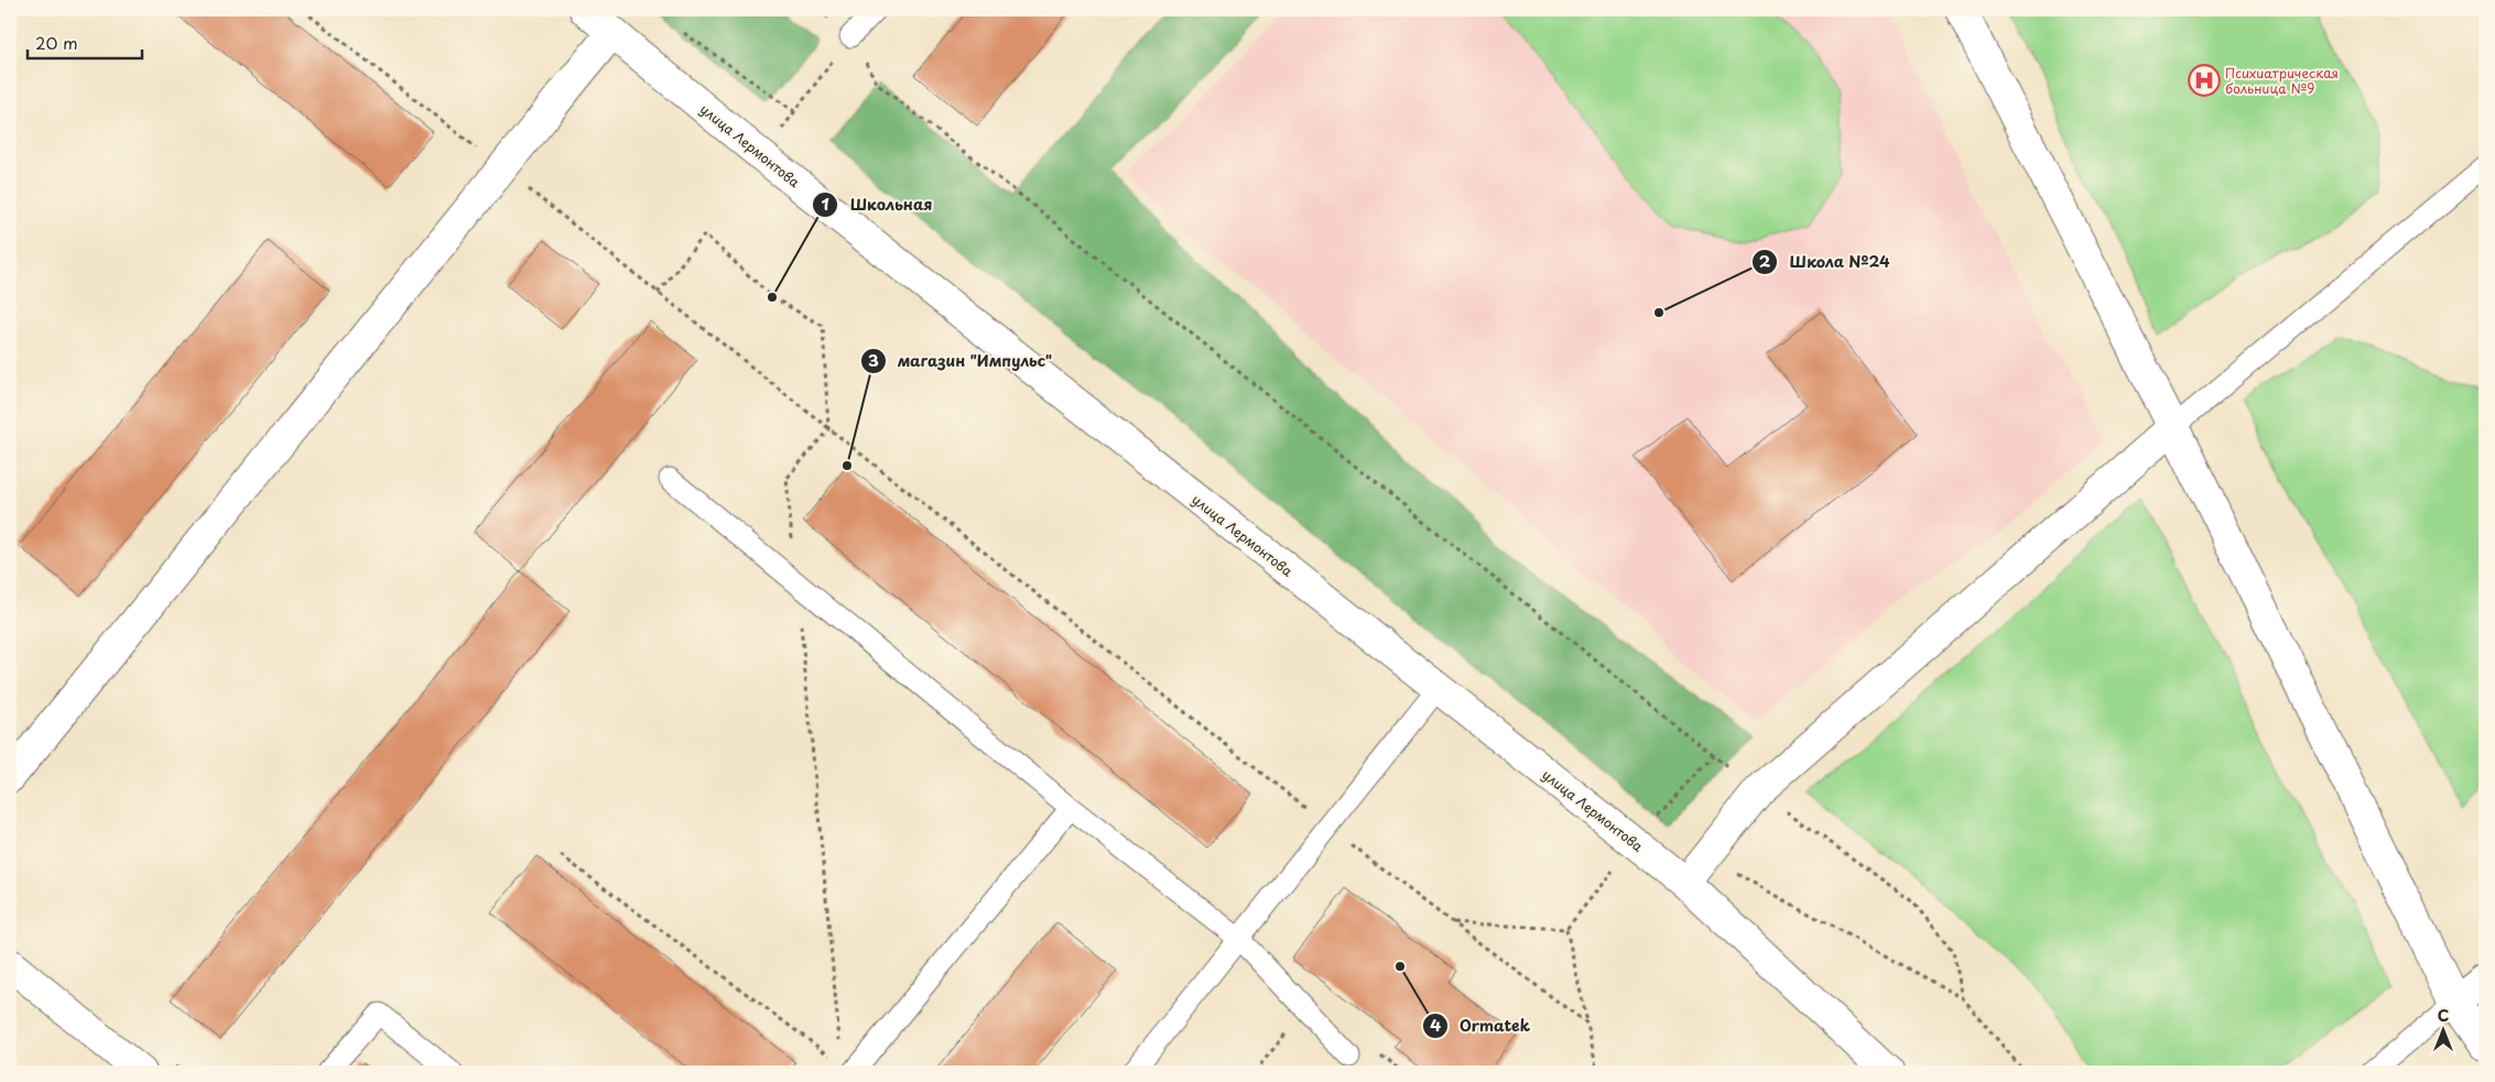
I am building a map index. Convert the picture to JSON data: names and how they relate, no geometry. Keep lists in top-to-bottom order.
{
  "streets": {
    "street": ["улица Лермонтова"]
  },
  "places": {
    "hospital": ["Психиатрическая больница №9"],
    "other": [
      "Школьная",
      "Школа №24",
      "магазин \"Импульс\"",
      "Ormatek"
    ]
  },
  "scale_bar": "20 m",
  "north": "top"
}
